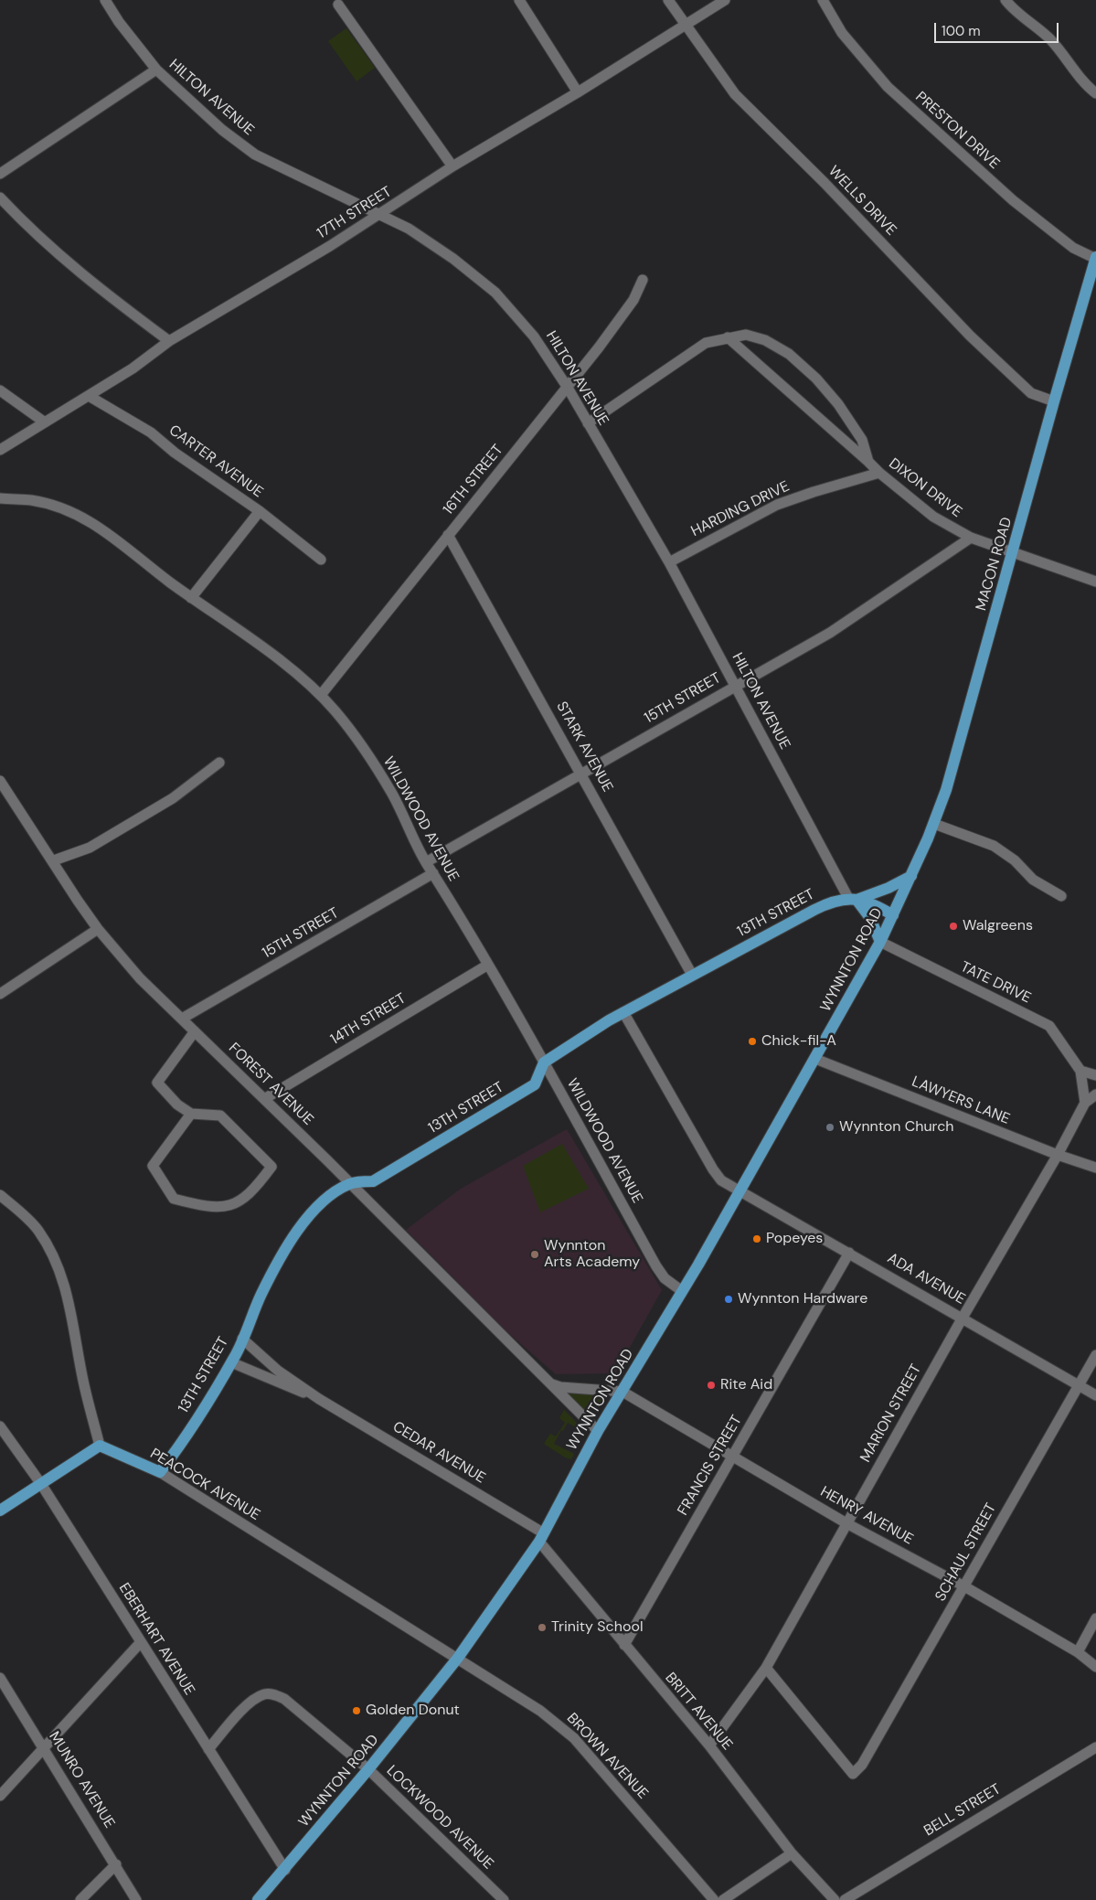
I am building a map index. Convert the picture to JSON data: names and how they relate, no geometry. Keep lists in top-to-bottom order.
{
  "streets": {
    "main road": [
      "MACON ROAD",
      "13TH STREET",
      "WYNNTON ROAD",
      "PEACOCK AVENUE"
    ],
    "street": [
      "HILTON AVENUE",
      "PRESTON DRIVE",
      "WELLS DRIVE",
      "17TH STREET",
      "CARTER AVENUE",
      "16TH STREET",
      "DIXON DRIVE",
      "HARDING DRIVE",
      "15TH STREET",
      "STARK AVENUE",
      "WILDWOOD AVENUE",
      "TATE DRIVE",
      "14TH STREET",
      "FOREST AVENUE",
      "LAWYERS LANE",
      "ADA AVENUE",
      "MARION STREET",
      "CEDAR AVENUE",
      "FRANCIS STREET",
      "HENRY AVENUE",
      "SCHAUL STREET",
      "EBERHART AVENUE",
      "BRITT AVENUE",
      "BROWN AVENUE",
      "MUNRO AVENUE",
      "BELL STREET",
      "LOCKWOOD AVENUE"
    ]
  },
  "crossings": [
    ["HILTON AVENUE", "17TH STREET"],
    ["HILTON AVENUE", "16TH STREET"],
    ["HILTON AVENUE", "DIXON DRIVE"],
    ["HILTON AVENUE", "HARDING DRIVE"],
    ["HILTON AVENUE", "15TH STREET"],
    ["HILTON AVENUE", "13TH STREET"],
    ["PRESTON DRIVE", "MACON ROAD"],
    ["WELLS DRIVE", "17TH STREET"],
    ["WELLS DRIVE", "MACON ROAD"],
    ["17TH STREET", "CARTER AVENUE"],
    ["16TH STREET", "STARK AVENUE"],
    ["16TH STREET", "WILDWOOD AVENUE"],
    ["DIXON DRIVE", "HARDING DRIVE"],
    ["DIXON DRIVE", "MACON ROAD"],
    ["DIXON DRIVE", "15TH STREET"],
    ["MACON ROAD", "13TH STREET"],
    ["MACON ROAD", "WYNNTON ROAD"],
    ["15TH STREET", "STARK AVENUE"],
    ["15TH STREET", "WILDWOOD AVENUE"],
    ["15TH STREET", "FOREST AVENUE"],
    ["STARK AVENUE", "13TH STREET"],
    ["WILDWOOD AVENUE", "13TH STREET"],
    ["WILDWOOD AVENUE", "WYNNTON ROAD"],
    ["WILDWOOD AVENUE", "14TH STREET"],
    ["13TH STREET", "WYNNTON ROAD"],
    ["13TH STREET", "FOREST AVENUE"],
    ["13TH STREET", "PEACOCK AVENUE"],
    ["WYNNTON ROAD", "TATE DRIVE"],
    ["WYNNTON ROAD", "FOREST AVENUE"],
    ["WYNNTON ROAD", "LAWYERS LANE"],
    ["WYNNTON ROAD", "ADA AVENUE"],
    ["WYNNTON ROAD", "CEDAR AVENUE"],
    ["WYNNTON ROAD", "PEACOCK AVENUE"],
    ["WYNNTON ROAD", "HENRY AVENUE"],
    ["WYNNTON ROAD", "EBERHART AVENUE"],
    ["WYNNTON ROAD", "BRITT AVENUE"],
    ["WYNNTON ROAD", "BROWN AVENUE"],
    ["WYNNTON ROAD", "LOCKWOOD AVENUE"],
    ["TATE DRIVE", "MARION STREET"],
    ["14TH STREET", "FOREST AVENUE"],
    ["LAWYERS LANE", "MARION STREET"],
    ["ADA AVENUE", "MARION STREET"],
    ["ADA AVENUE", "FRANCIS STREET"],
    ["ADA AVENUE", "SCHAUL STREET"],
    ["MARION STREET", "HENRY AVENUE"],
    ["MARION STREET", "SCHAUL STREET"],
    ["MARION STREET", "BRITT AVENUE"],
    ["CEDAR AVENUE", "BRITT AVENUE"],
    ["FRANCIS STREET", "HENRY AVENUE"],
    ["FRANCIS STREET", "BRITT AVENUE"],
    ["PEACOCK AVENUE", "BROWN AVENUE"],
    ["HENRY AVENUE", "SCHAUL STREET"],
    ["EBERHART AVENUE", "LOCKWOOD AVENUE"]
  ],
  "places": [
    "Walgreens",
    "Chick-fil-A",
    "Wynnton Church",
    "Popeyes",
    "Wynnton Arts Academy",
    "Wynnton Hardware",
    "Rite Aid",
    "Trinity School",
    "Golden Donut"
  ],
  "scale_bar": "100 m"
}
